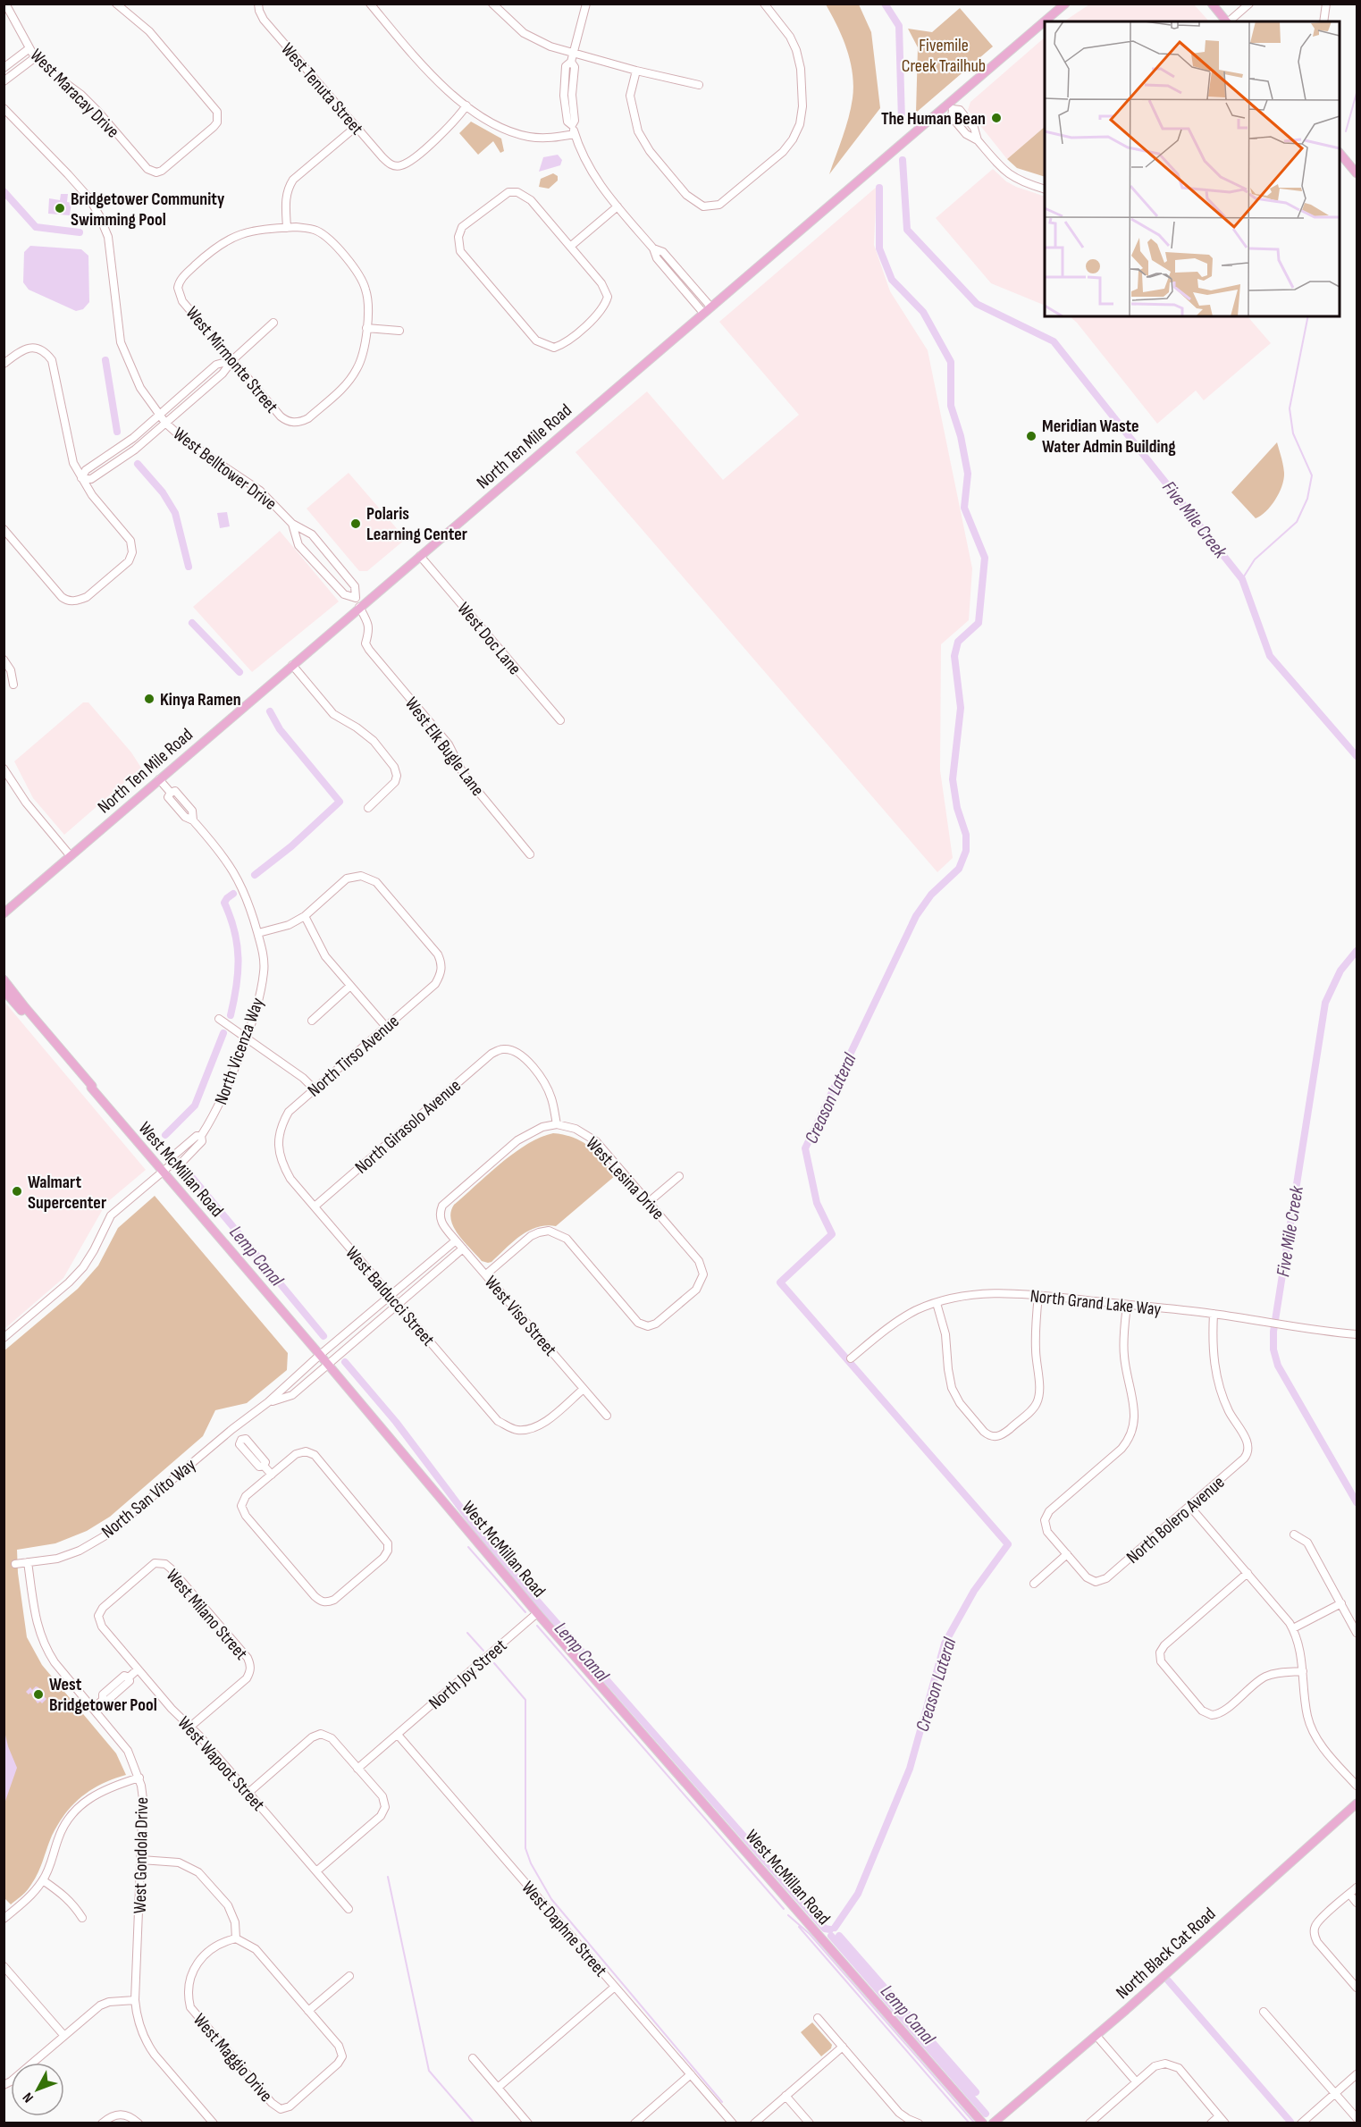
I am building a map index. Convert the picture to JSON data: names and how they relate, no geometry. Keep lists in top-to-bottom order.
{
  "streets": {
    "main road": ["North Ten Mile Road", "West McMillan Road", "North Black Cat Road"],
    "street": [
      "West Tenuta Street",
      "West Maracay Drive",
      "West Mirmonte Street",
      "West Belltower Drive",
      "West Doc Lane",
      "West Elk Bugle Lane",
      "North Vicenza Way",
      "North Tirso Avenue",
      "North Girasolo Avenue",
      "West Lesina Drive",
      "West Balducci Street",
      "North Grand Lake Way",
      "West Viso Street",
      "North San Vito Way",
      "North Bolero Avenue",
      "West Milano Street",
      "North Joy Street",
      "West Wapoot Street",
      "West Gondola Drive",
      "West Daphne Street",
      "West Maggio Drive"
    ]
  },
  "crossings": [
    ["North Ten Mile Road", "West Belltower Drive"],
    ["North Ten Mile Road", "West Doc Lane"],
    ["North Ten Mile Road", "West Elk Bugle Lane"],
    ["North Ten Mile Road", "North Vicenza Way"],
    ["West Belltower Drive", "West Elk Bugle Lane"],
    ["North Vicenza Way", "West McMillan Road"],
    ["North Tirso Avenue", "West Balducci Street"],
    ["North Girasolo Avenue", "West Lesina Drive"],
    ["North Girasolo Avenue", "West Balducci Street"],
    ["North Girasolo Avenue", "West Viso Street"],
    ["West McMillan Road", "North San Vito Way"],
    ["West McMillan Road", "North Joy Street"],
    ["West Lesina Drive", "West Viso Street"],
    ["West Balducci Street", "West Viso Street"],
    ["West Balducci Street", "North San Vito Way"],
    ["North Grand Lake Way", "North Bolero Avenue"],
    ["West Viso Street", "North San Vito Way"],
    ["North San Vito Way", "West Gondola Drive"],
    ["West Milano Street", "West Wapoot Street"],
    ["North Joy Street", "West Daphne Street"]
  ],
  "water": ["Five Mile Creek", "Creason Lateral", "Lemp Canal"],
  "parks": ["Fivemile Creek Trailhub"],
  "places": [
    "The Human Bean",
    "Bridgetower Community Swimming Pool",
    "Meridian Waste Water Admin Building",
    "Polaris Learning Center",
    "Kinya Ramen",
    "Walmart Supercenter",
    "West Bridgetower Pool"
  ],
  "north": "bottom left"
}
